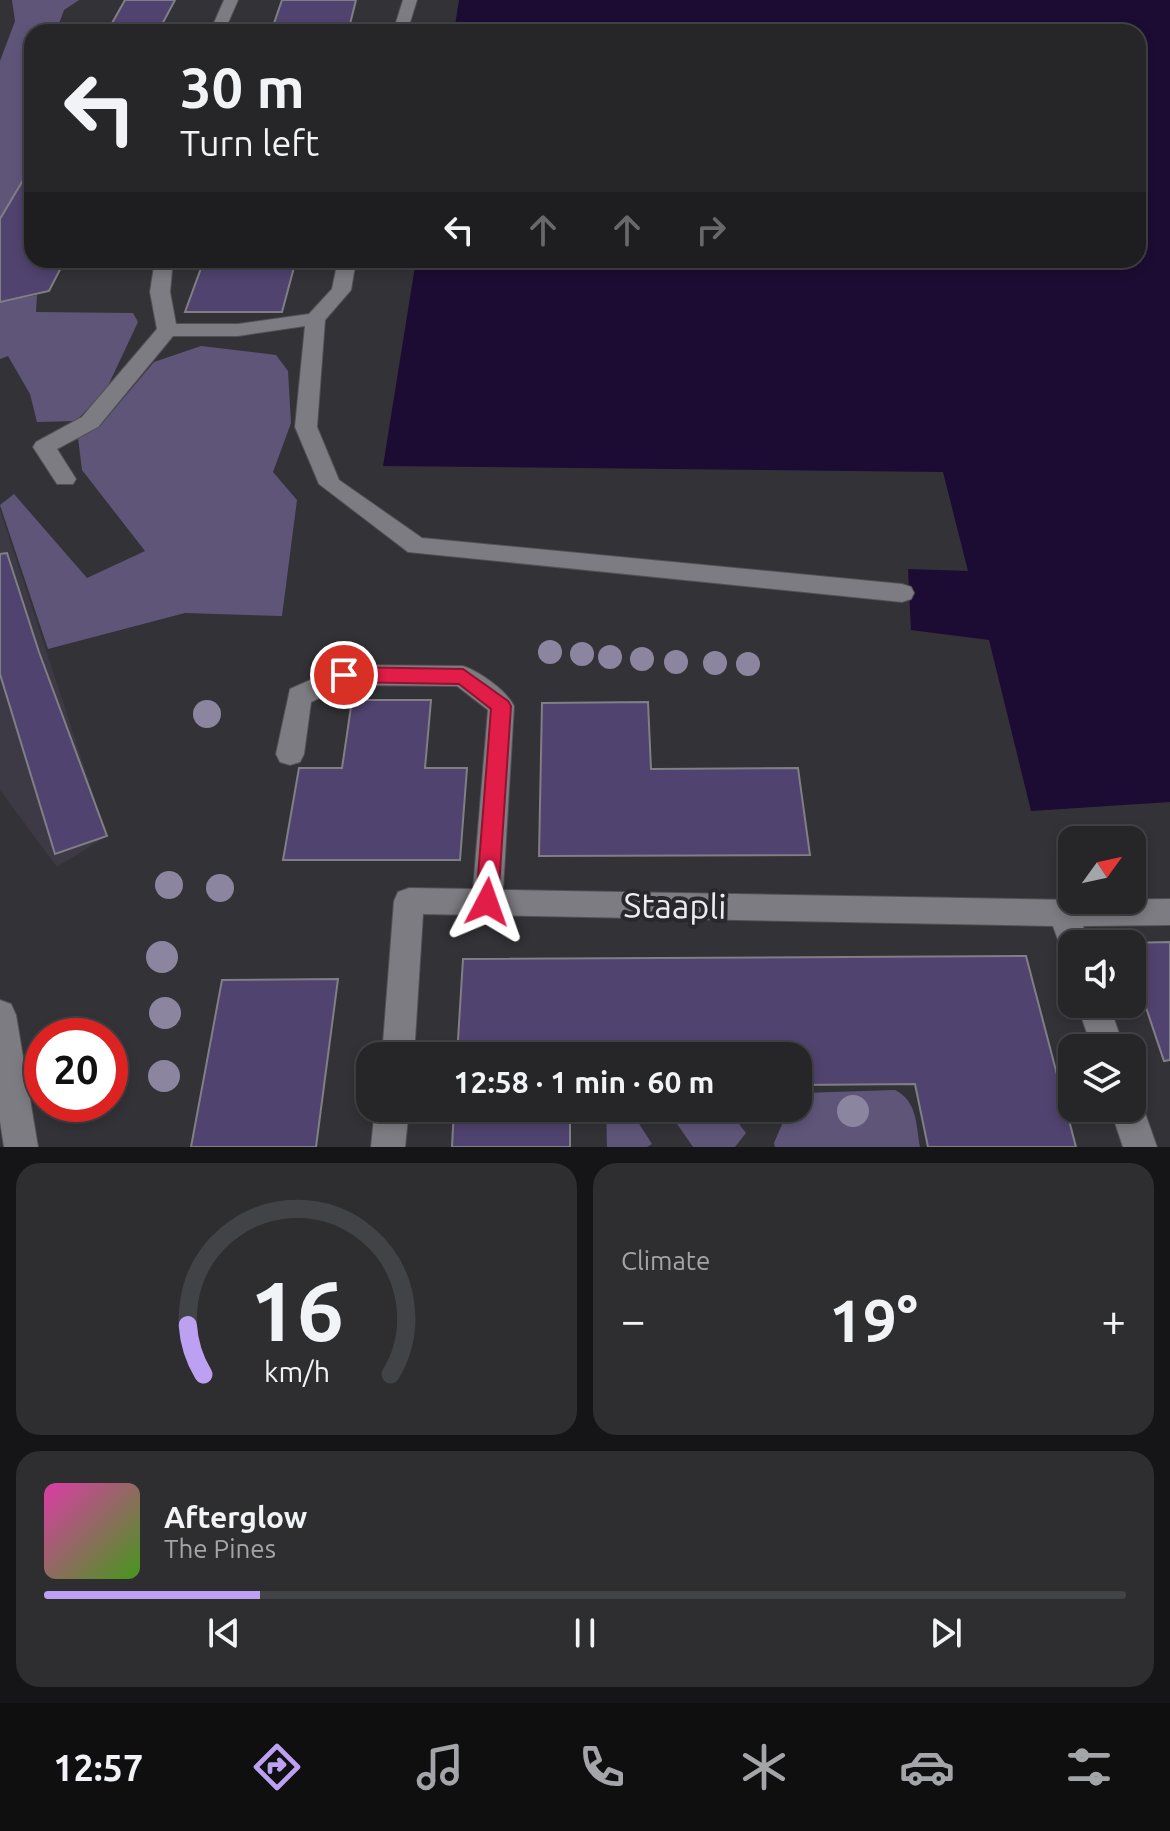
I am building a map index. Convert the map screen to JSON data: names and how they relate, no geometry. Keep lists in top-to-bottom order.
{
  "streets": {
    "street": ["Staapli"]
  },
  "north": "top right",
  "page": {
    "turn": ["30 m", "Turn left"],
    "limit": "20",
    "trip": "12:58 · 1 min · 60 m",
    "tile": "Climate",
    "heat": ["−", "19°", "+"],
    "song": ["Afterglow", "The Pines"],
    "tabs": "12:57",
    "gauge": ["16", "km/h"]
  }
}
